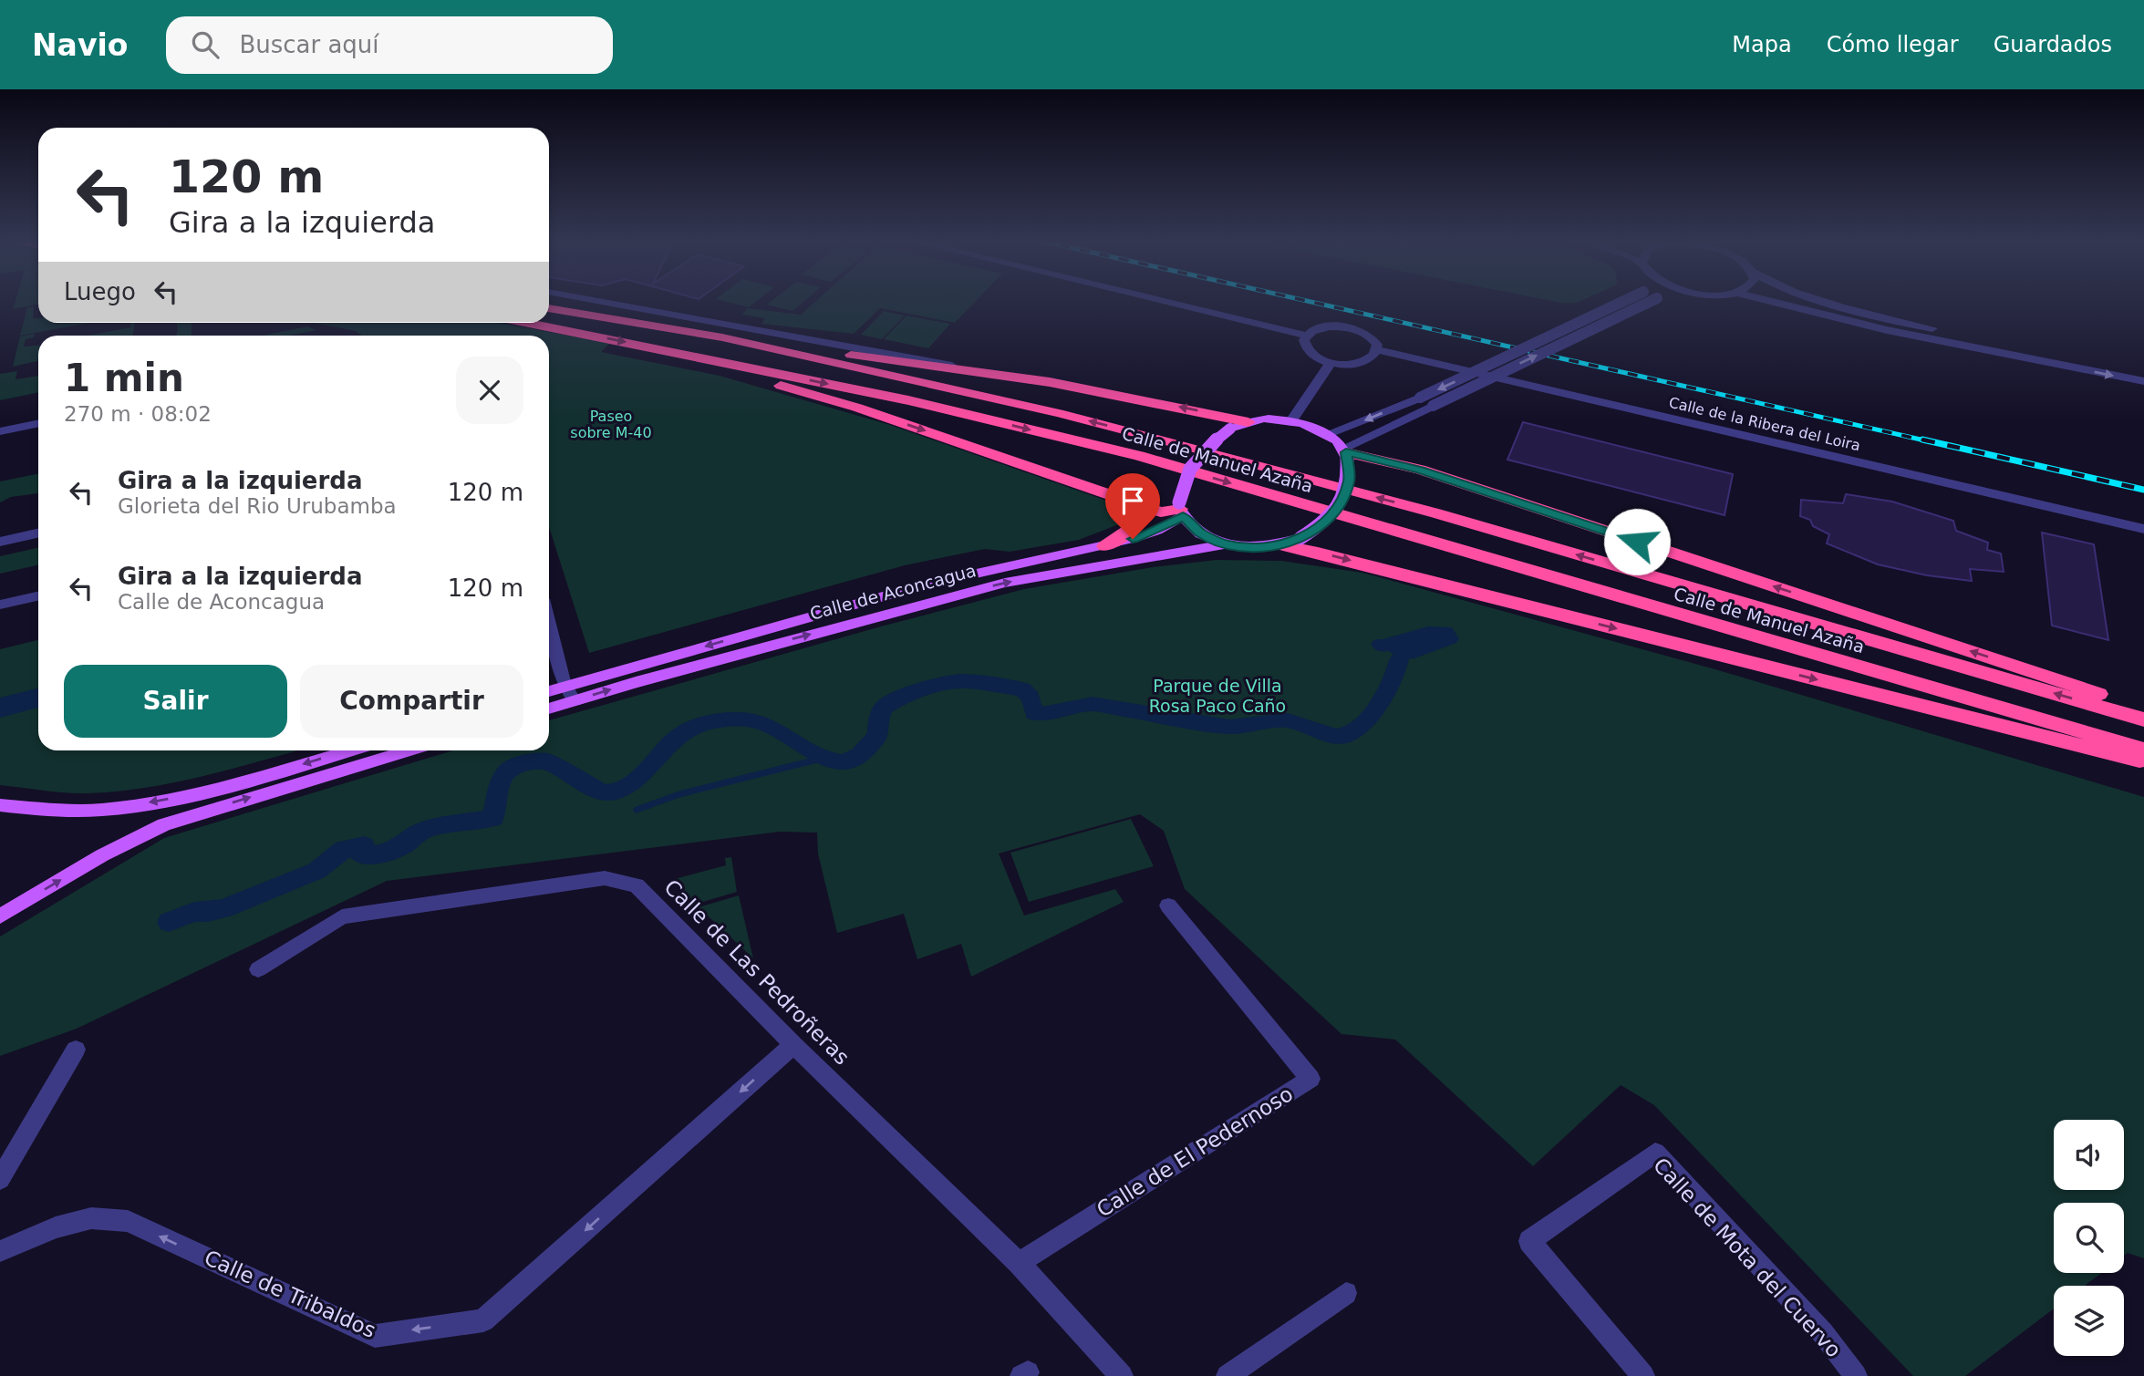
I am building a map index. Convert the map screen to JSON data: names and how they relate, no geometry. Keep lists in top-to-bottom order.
{
  "streets": {
    "highway": ["Calle de Manuel Azaña"],
    "main road": ["Calle de Aconcagua"],
    "street": [
      "Calle de la Ribera del Loira",
      "Calle de Las Pedroñeras",
      "Calle de El Pedernoso",
      "Calle de Mota del Cuervo",
      "Calle de Tribaldos"
    ]
  },
  "crossings": [
    ["Calle de Las Pedroñeras", "Calle de El Pedernoso"],
    ["Calle de Las Pedroñeras", "Calle de Tribaldos"]
  ],
  "one_way": ["Calle de Tribaldos"],
  "parks": ["Paseo sobre M-40", "Parque de Villa Rosa Paco Caño"],
  "page": {
    "header": "Navio",
    "search": "Buscar aquí",
    "nav": ["Mapa", "Cómo llegar", "Guardados"],
    "turn": ["120 m", "Gira a la izquierda"],
    "then": "Luego",
    "heading": ["1 min", "270 m · 08:02"],
    "list": [
      {
        "name": "Gira a la izquierda",
        "note": "Glorieta del Rio Urubamba",
        "value": "120 m"
      },
      {
        "name": "Gira a la izquierda",
        "note": "Calle de Aconcagua",
        "value": "120 m"
      }
    ],
    "buttons": ["Salir", "Compartir"]
  }
}
